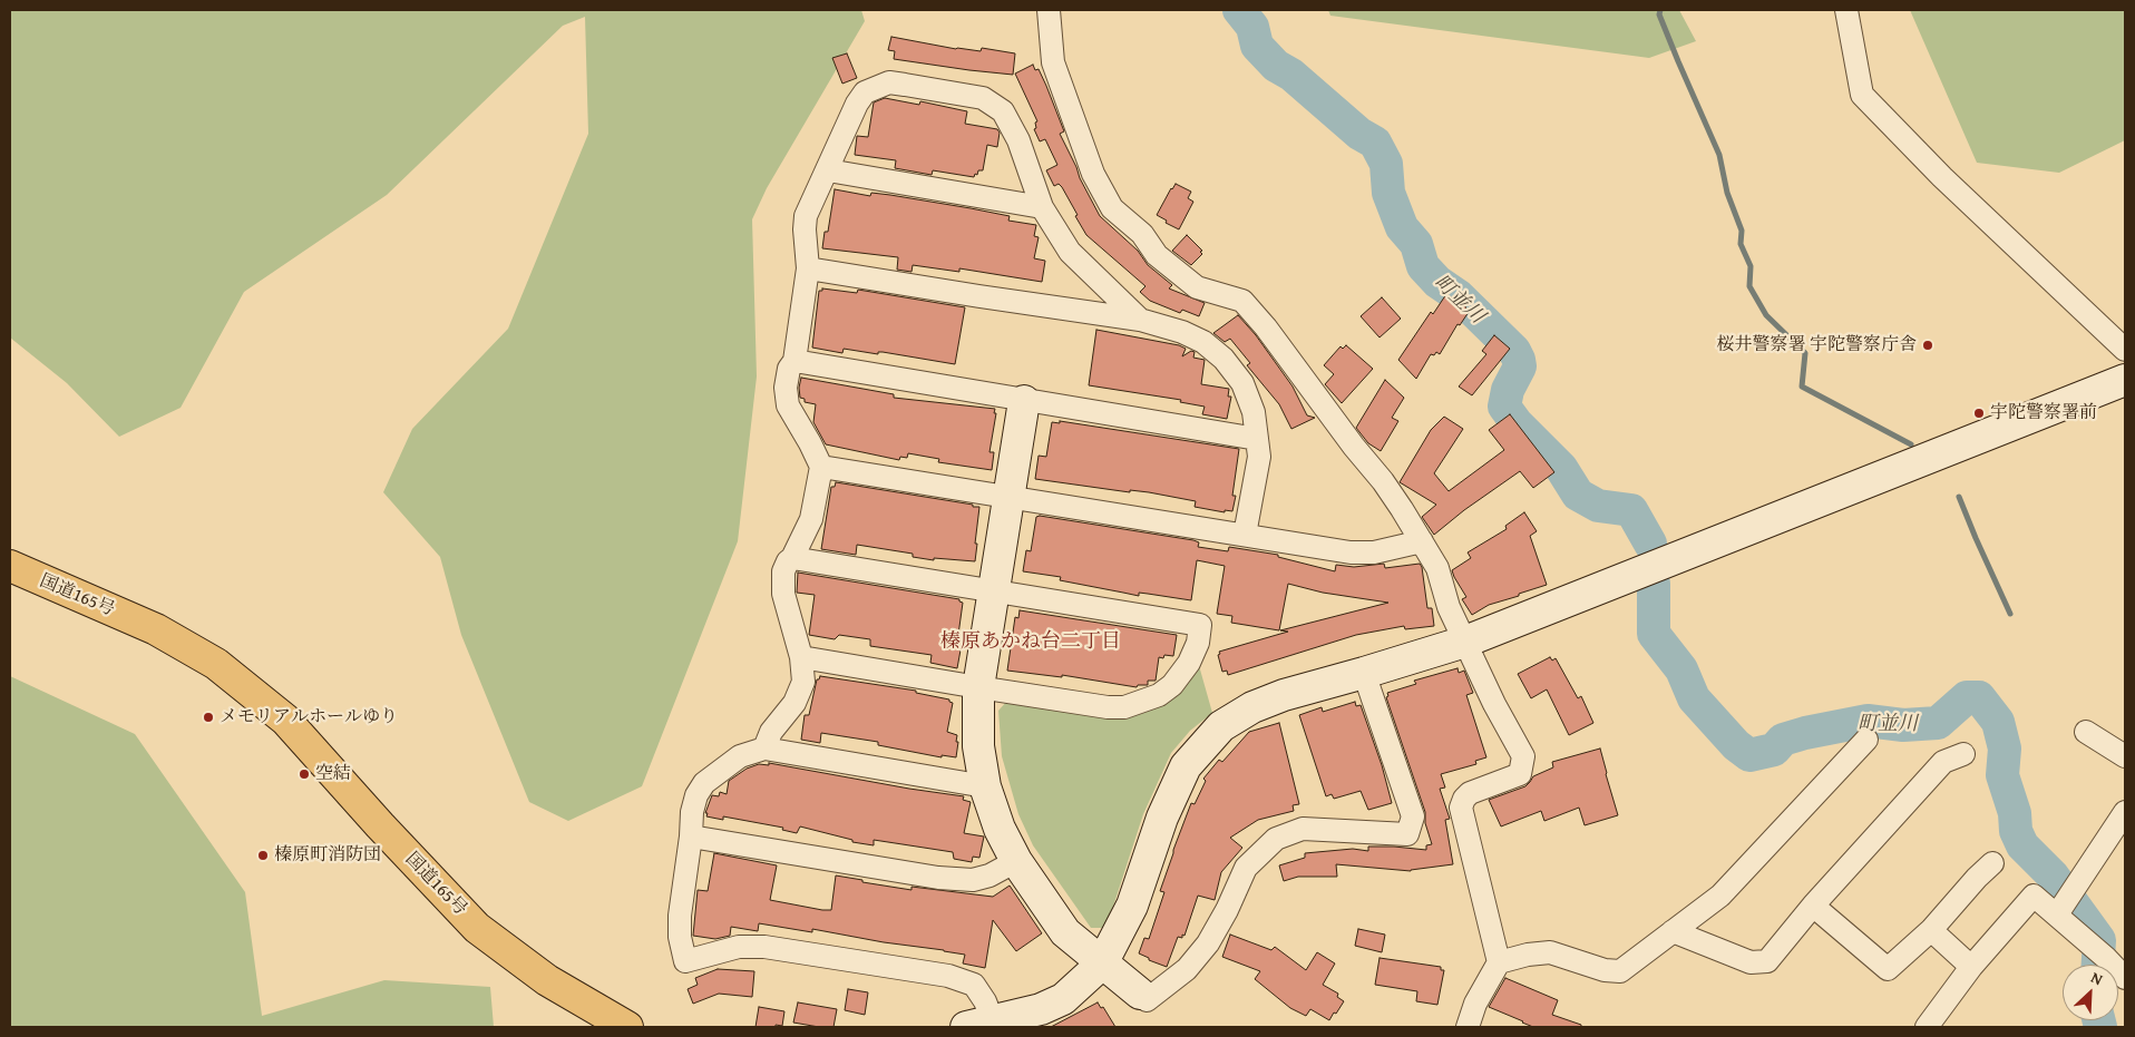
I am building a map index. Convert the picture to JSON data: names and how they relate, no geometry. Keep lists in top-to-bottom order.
{
  "streets": {
    "highway": ["国道165号"]
  },
  "districts": ["榛原あかね台二丁目"],
  "water": ["町並川"],
  "places": [
    "桜井警察署 宇陀警察庁舎",
    "宇陀警察署前",
    "メモリアルホールゆり",
    "空結",
    "榛原町消防団"
  ],
  "north": "top right"
}
